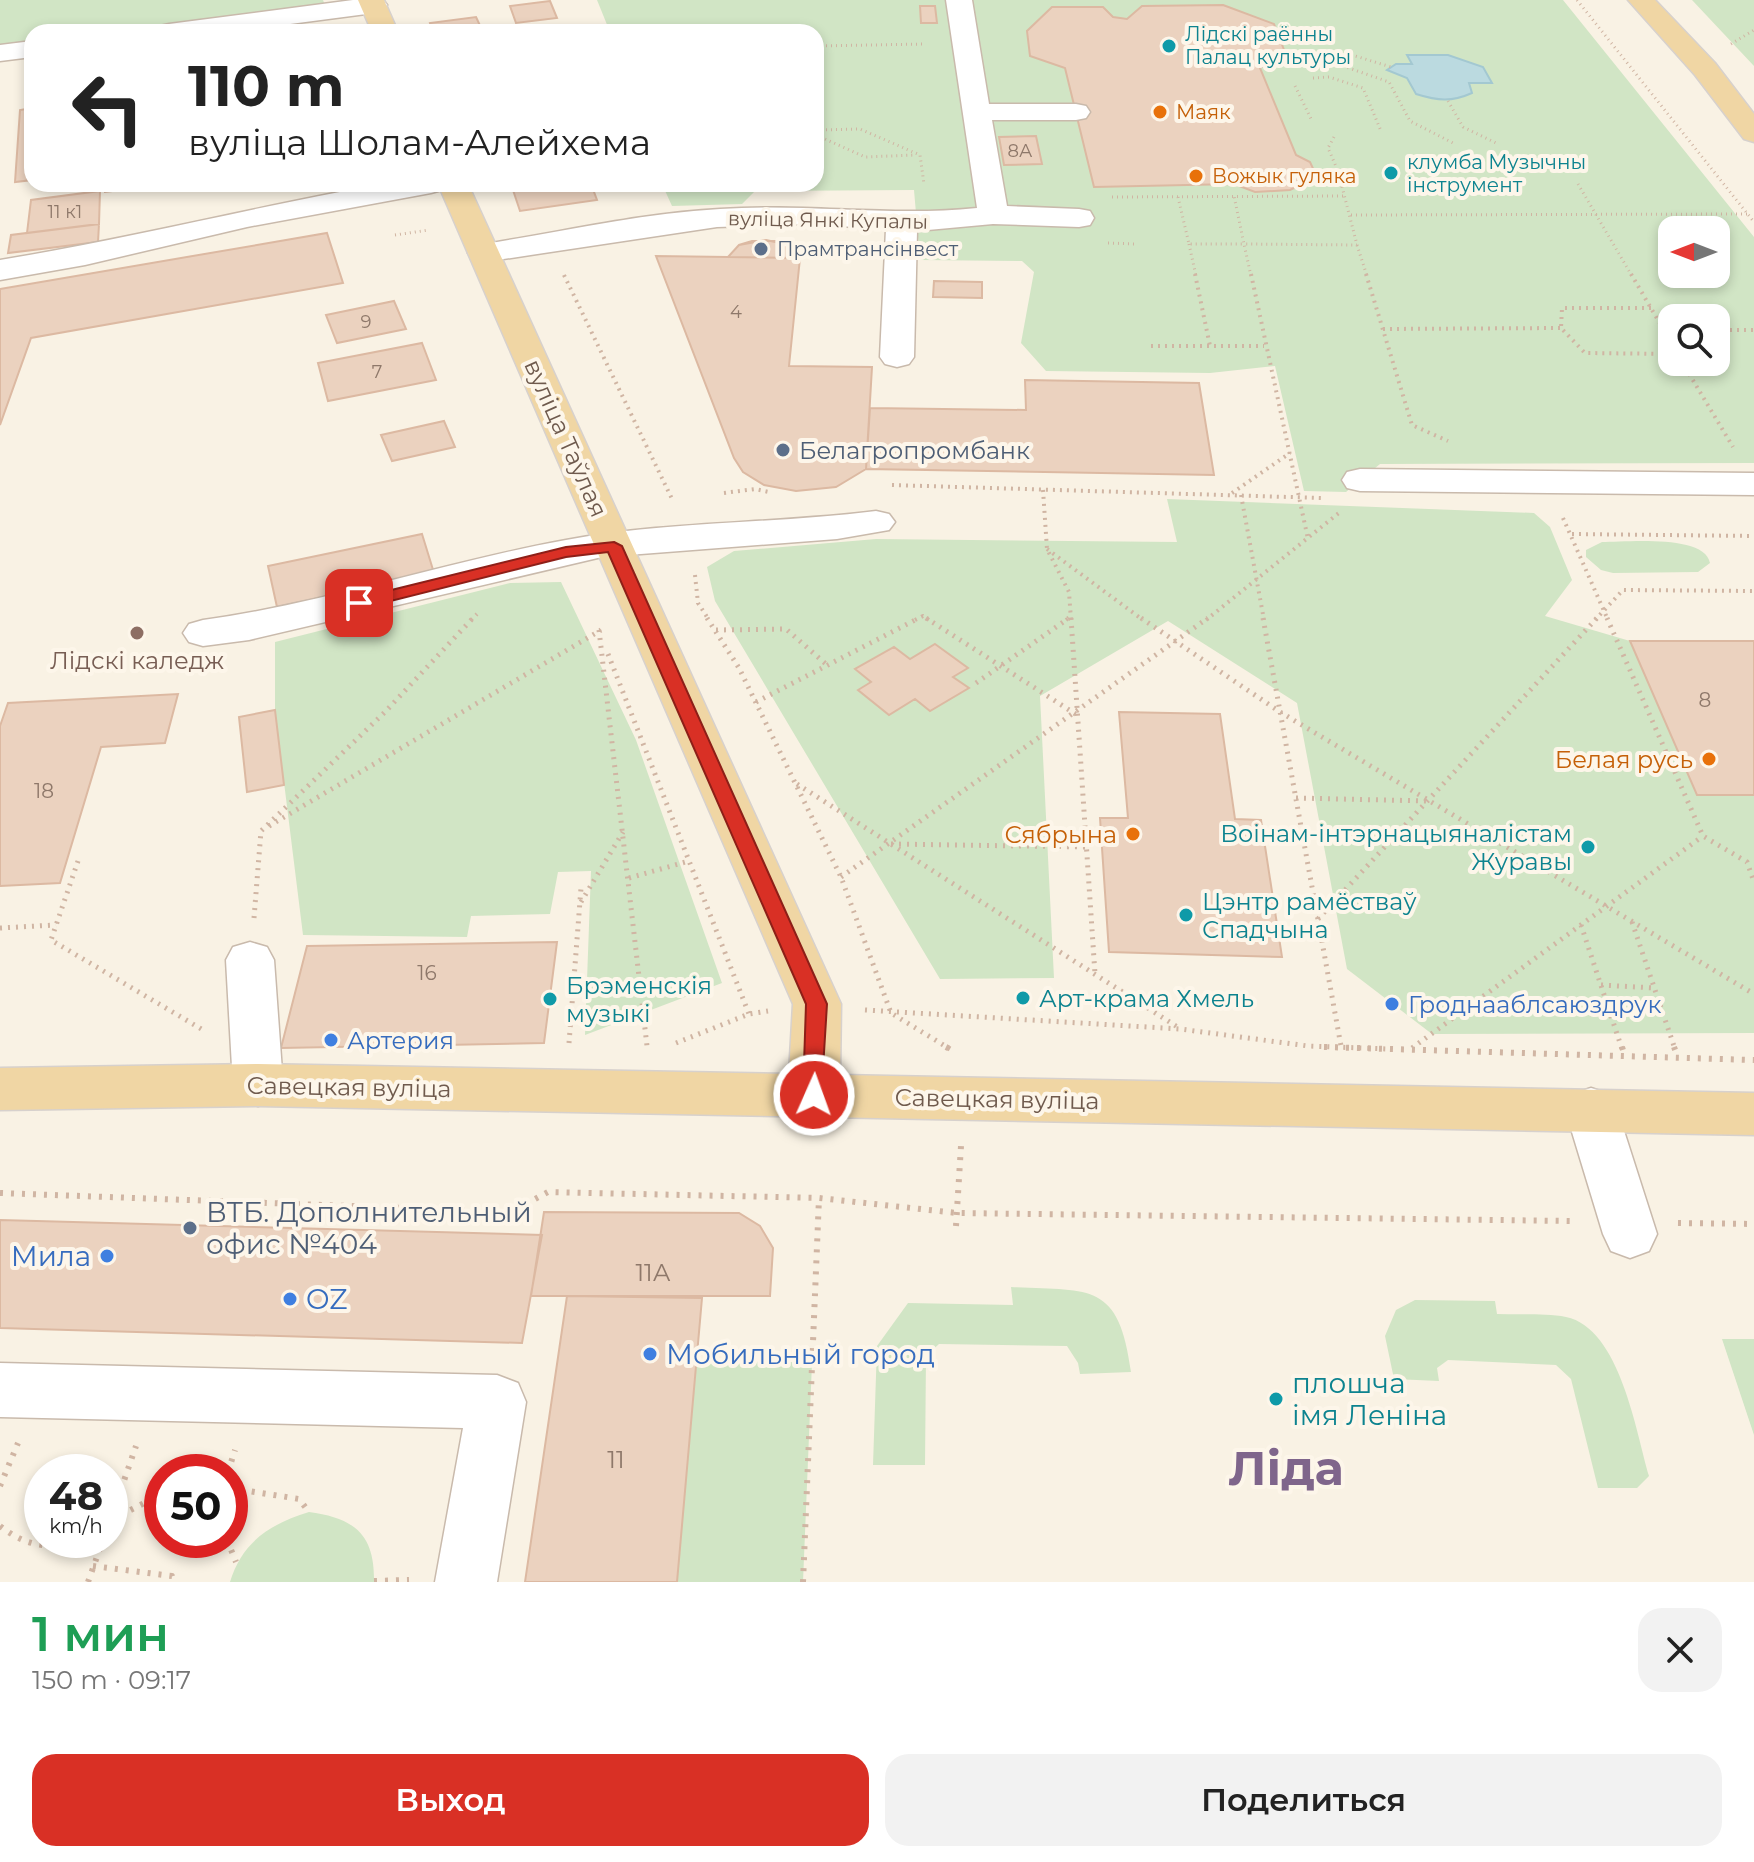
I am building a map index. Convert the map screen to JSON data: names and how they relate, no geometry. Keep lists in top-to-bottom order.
{
  "streets": {
    "main road": ["вуліца Таўлая", "Савецкая вуліца"],
    "street": ["вуліца Янкі Купалы"]
  },
  "crossings": [
    ["вуліца Янкі Купалы", "вуліца Таўлая"],
    ["вуліца Таўлая", "Савецкая вуліца"]
  ],
  "districts": ["Ліда"],
  "places": [
    "Лідскі раённы Палац культуры",
    "Маяк",
    "клумба Музычны інструмент",
    "Вожык гуляка",
    "Прамтрансінвест",
    "Белагропромбанк",
    "Лідскі каледж",
    "Белая русь",
    "Сябрына",
    "Воінам-інтэрнацыяналістам Журавы",
    "Цэнтр рамёстваў Спадчына",
    "Арт-крама Хмель",
    "Брэменскія музыкі",
    "Гроднааблсаюздрук",
    "Артерия",
    "ВТБ. Дополнительный офис №404",
    "Мила",
    "OZ",
    "Мобильный город",
    "плошча імя Леніна"
  ],
  "house_numbers": [
    "8А",
    "11 к1",
    "4",
    "9",
    "7",
    "8",
    "18",
    "16",
    "11А",
    "11"
  ],
  "north": "left",
  "page": {
    "turn": ["110 m", "вуліца Шолам-Алейхема"],
    "speed": "48 km/h",
    "limit": "50",
    "heading": ["1 мин", "150 m · 09:17"],
    "buttons": ["Выход", "Поделиться"]
  }
}
